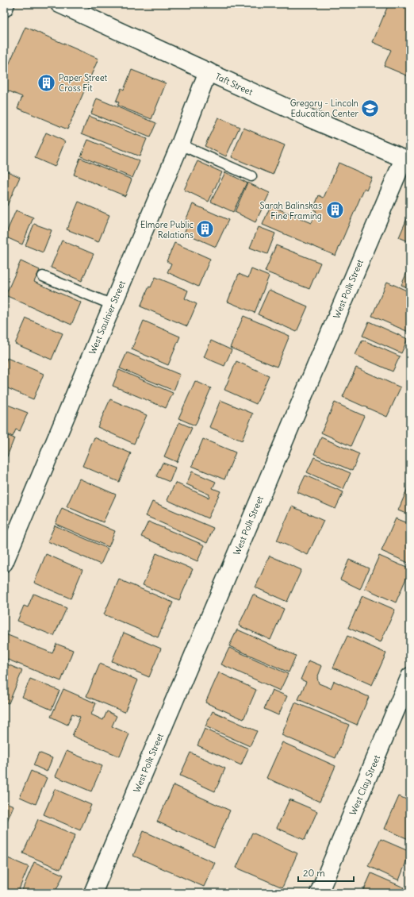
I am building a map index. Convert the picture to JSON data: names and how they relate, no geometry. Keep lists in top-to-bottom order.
{
  "streets": {
    "street": [
      "Taft Street",
      "West Polk Street",
      "West Saulnier Street",
      "West Clay Street"
    ]
  },
  "crossings": [
    ["Taft Street", "West Polk Street"],
    ["Taft Street", "West Saulnier Street"]
  ],
  "places": {
    "building": ["Paper Street Cross Fit", "Sarah Balinskas Fine Framing", "Elmore Public Relations"],
    "school or university": ["Gregory - Lincoln Education Center"]
  },
  "scale_bar": "20 m"
}
